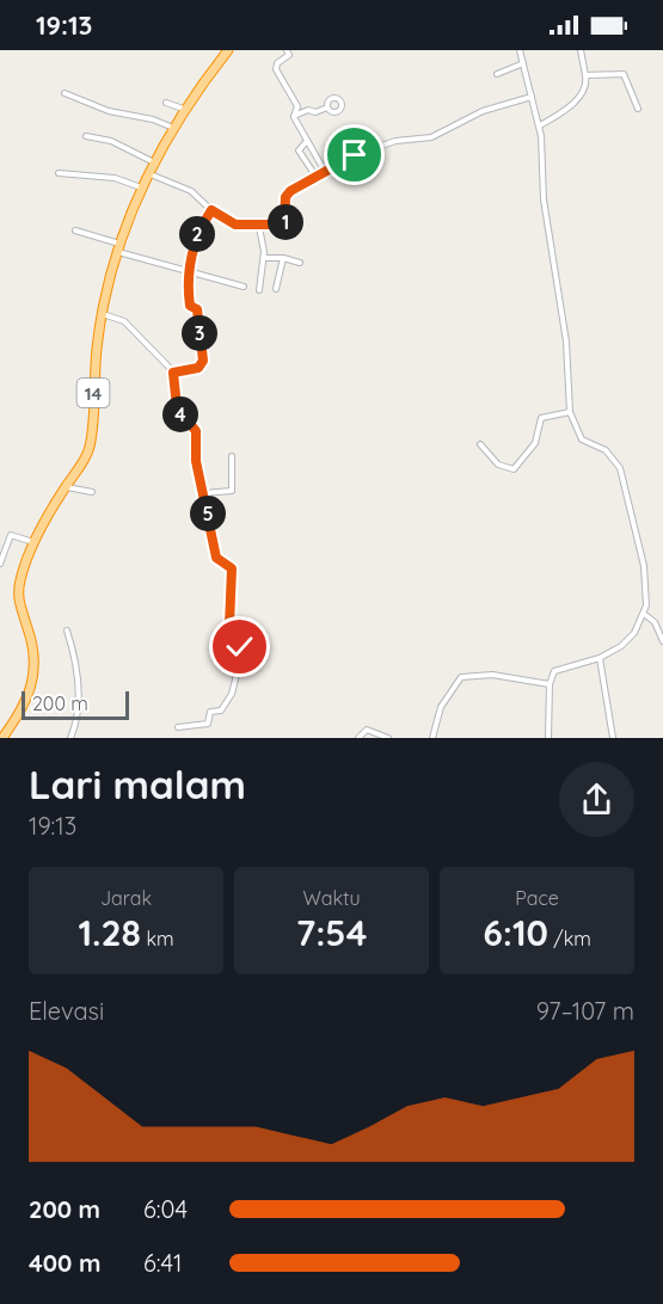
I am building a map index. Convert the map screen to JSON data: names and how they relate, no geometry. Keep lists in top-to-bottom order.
{
  "streets": {
    "highway": ["14"]
  },
  "scale_bar": "200 m",
  "page": {
    "status": "19:13",
    "pins": [
      "1",
      "2",
      "3",
      "4",
      "5"
    ],
    "scale": "200 m",
    "heading": ["Lari malam", "19:13"],
    "stats": [
      ["Jarak", "1.28 km"],
      ["Waktu", "7:54"],
      ["Pace", "6:10 /km"]
    ],
    "chart": ["Elevasi", "97–107 m"],
    "list": [
      {
        "name": "200 m",
        "note": "6:04"
      },
      {
        "name": "400 m",
        "note": "6:41"
      }
    ]
  }
}
